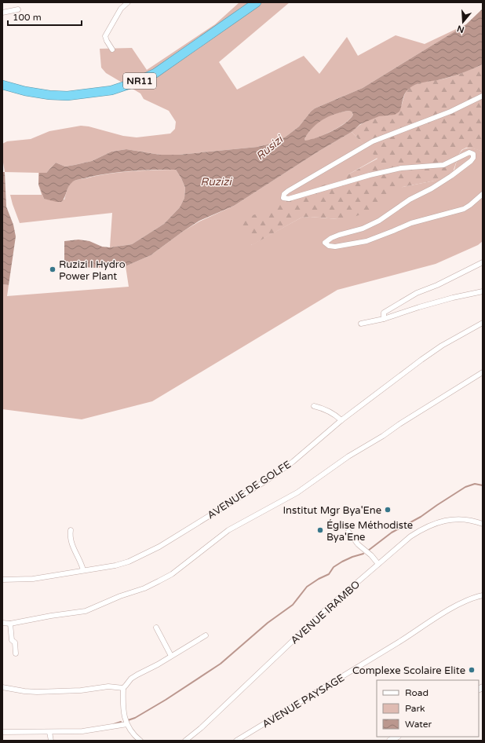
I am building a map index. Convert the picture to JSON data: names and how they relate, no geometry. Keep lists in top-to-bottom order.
{
  "streets": {
    "highway": ["NR11"],
    "street": ["AVENUE DE GOLFE", "AVENUE IRAMBO", "AVENUE PAYSAGE"]
  },
  "water": ["Rusizi", "Ruzizi"],
  "places": [
    "Ruzizi I Hydro Power Plant",
    "Institut Mgr Bya'Ene",
    "Église Méthodiste Bya'Ene",
    "Complexe Scolaire Elite"
  ],
  "legend": ["Road", "Park", "Water"],
  "scale_bar": "100 m",
  "north": "bottom"
}
